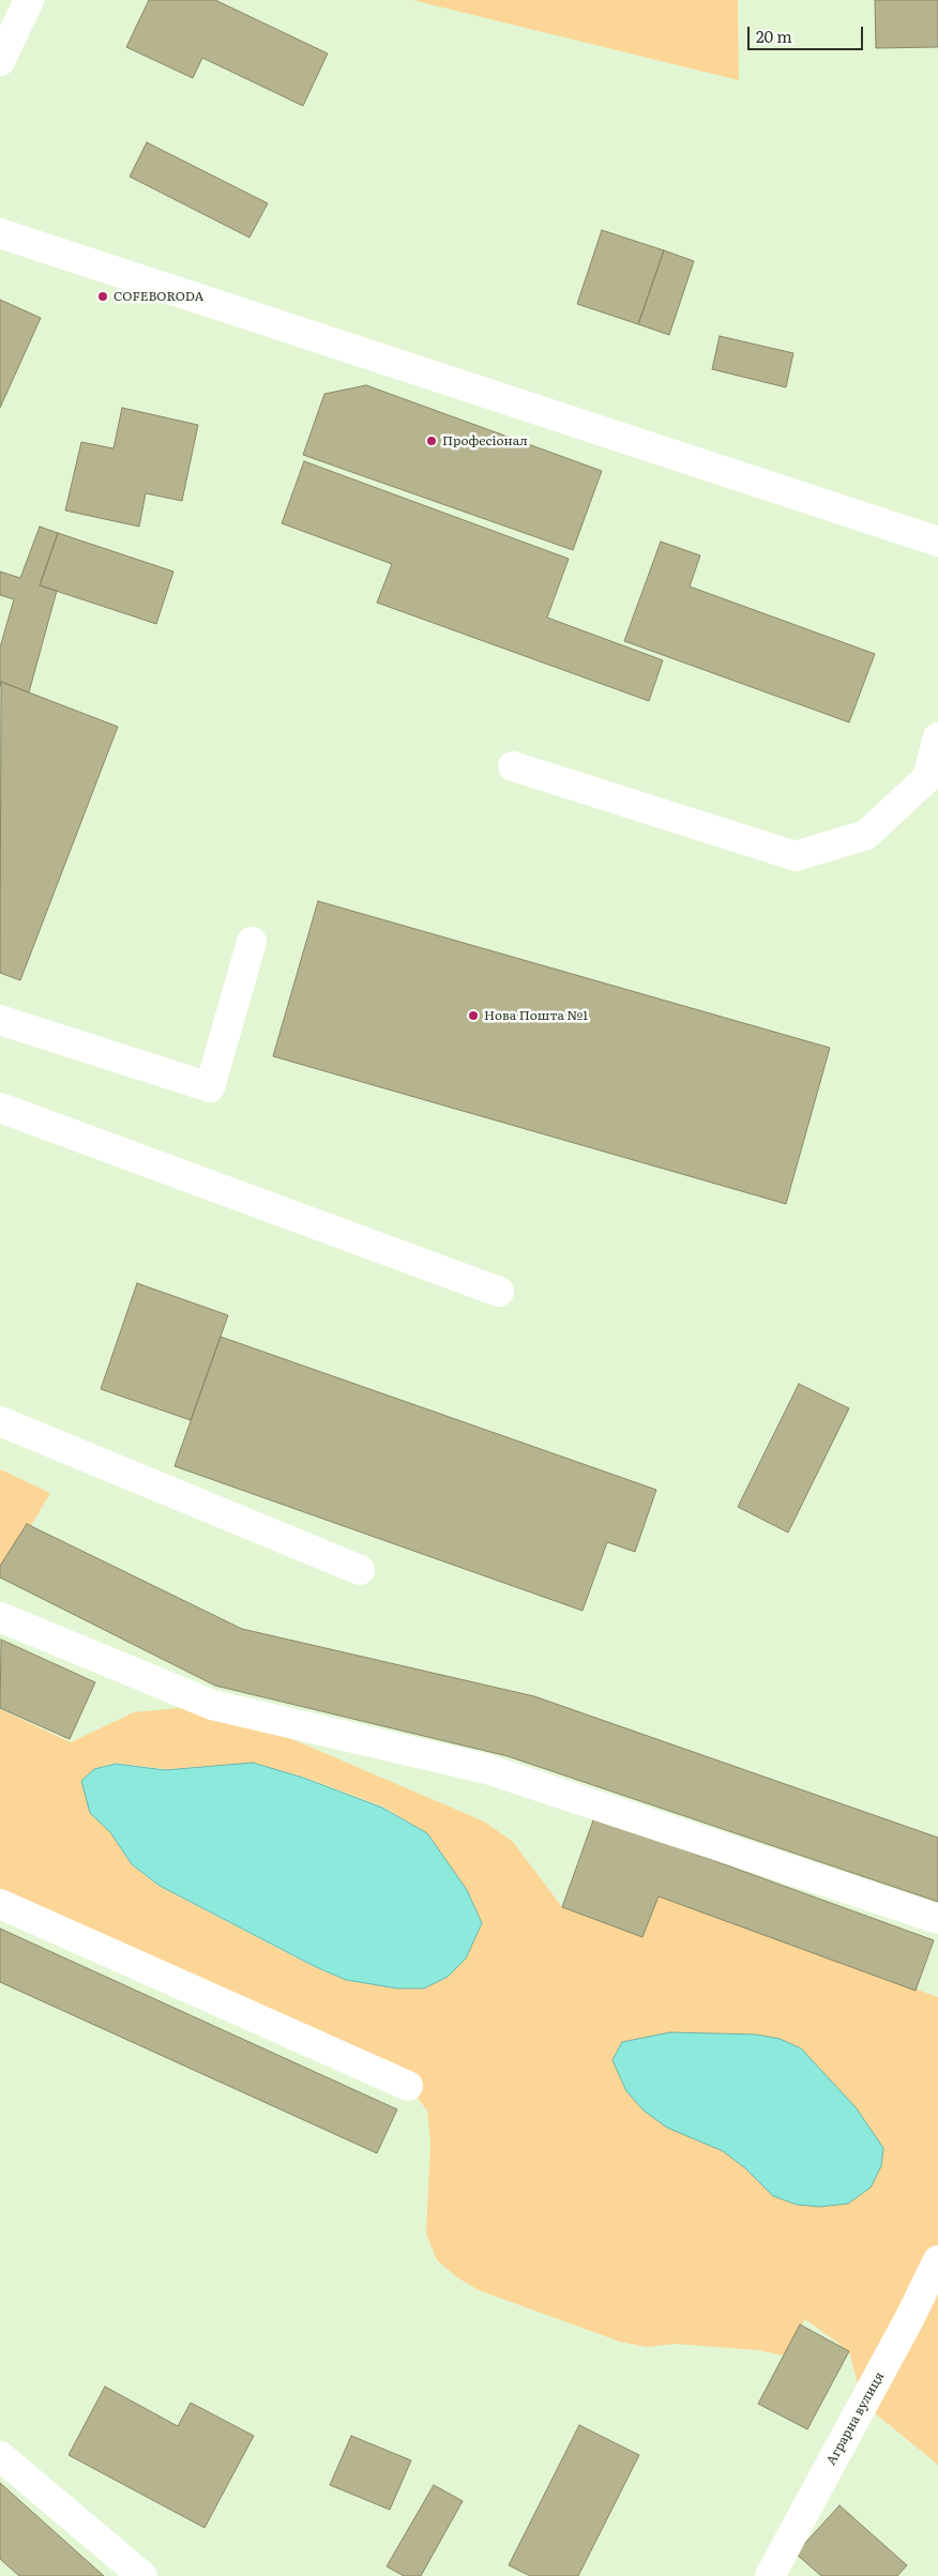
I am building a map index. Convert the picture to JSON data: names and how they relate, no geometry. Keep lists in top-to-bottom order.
{
  "streets": {
    "street": ["Аграрна вулиця"]
  },
  "places": ["COFEBORODA", "Професіонал", "Нова Пошта №1"],
  "scale_bar": "20 m"
}
